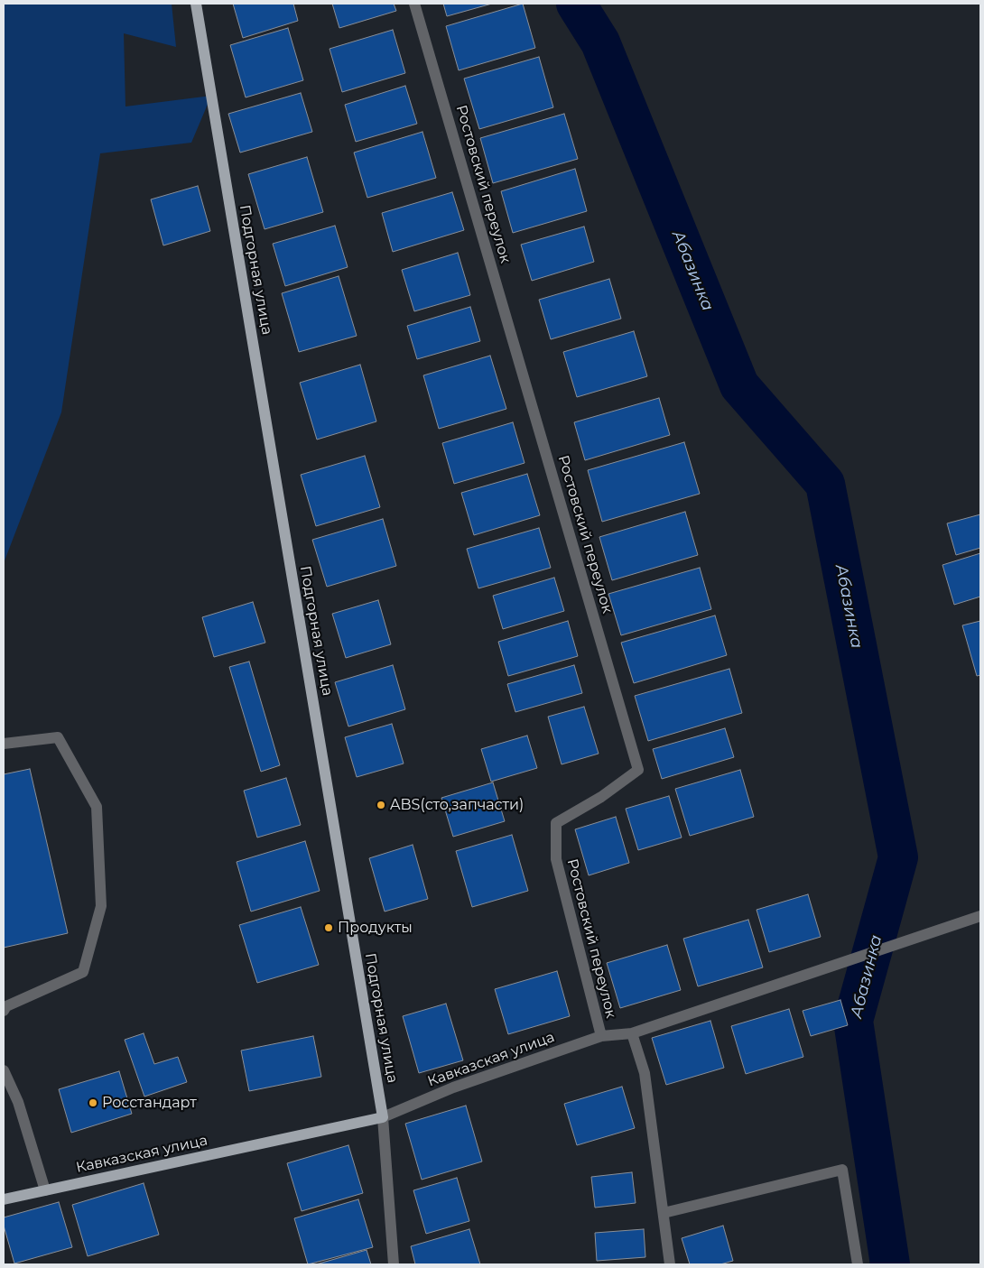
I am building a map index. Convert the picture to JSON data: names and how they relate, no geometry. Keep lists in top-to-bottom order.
{
  "streets": {
    "main road": ["Подгорная улица", "Кавказская улица"],
    "street": ["Ростовский переулок"]
  },
  "crossings": [
    ["Ростовский переулок", "Кавказская улица"],
    ["Подгорная улица", "Кавказская улица"]
  ],
  "water": ["Абазинка"],
  "places": ["ABS(сто,запчасти)", "Продукты", "Росстандарт"]
}
